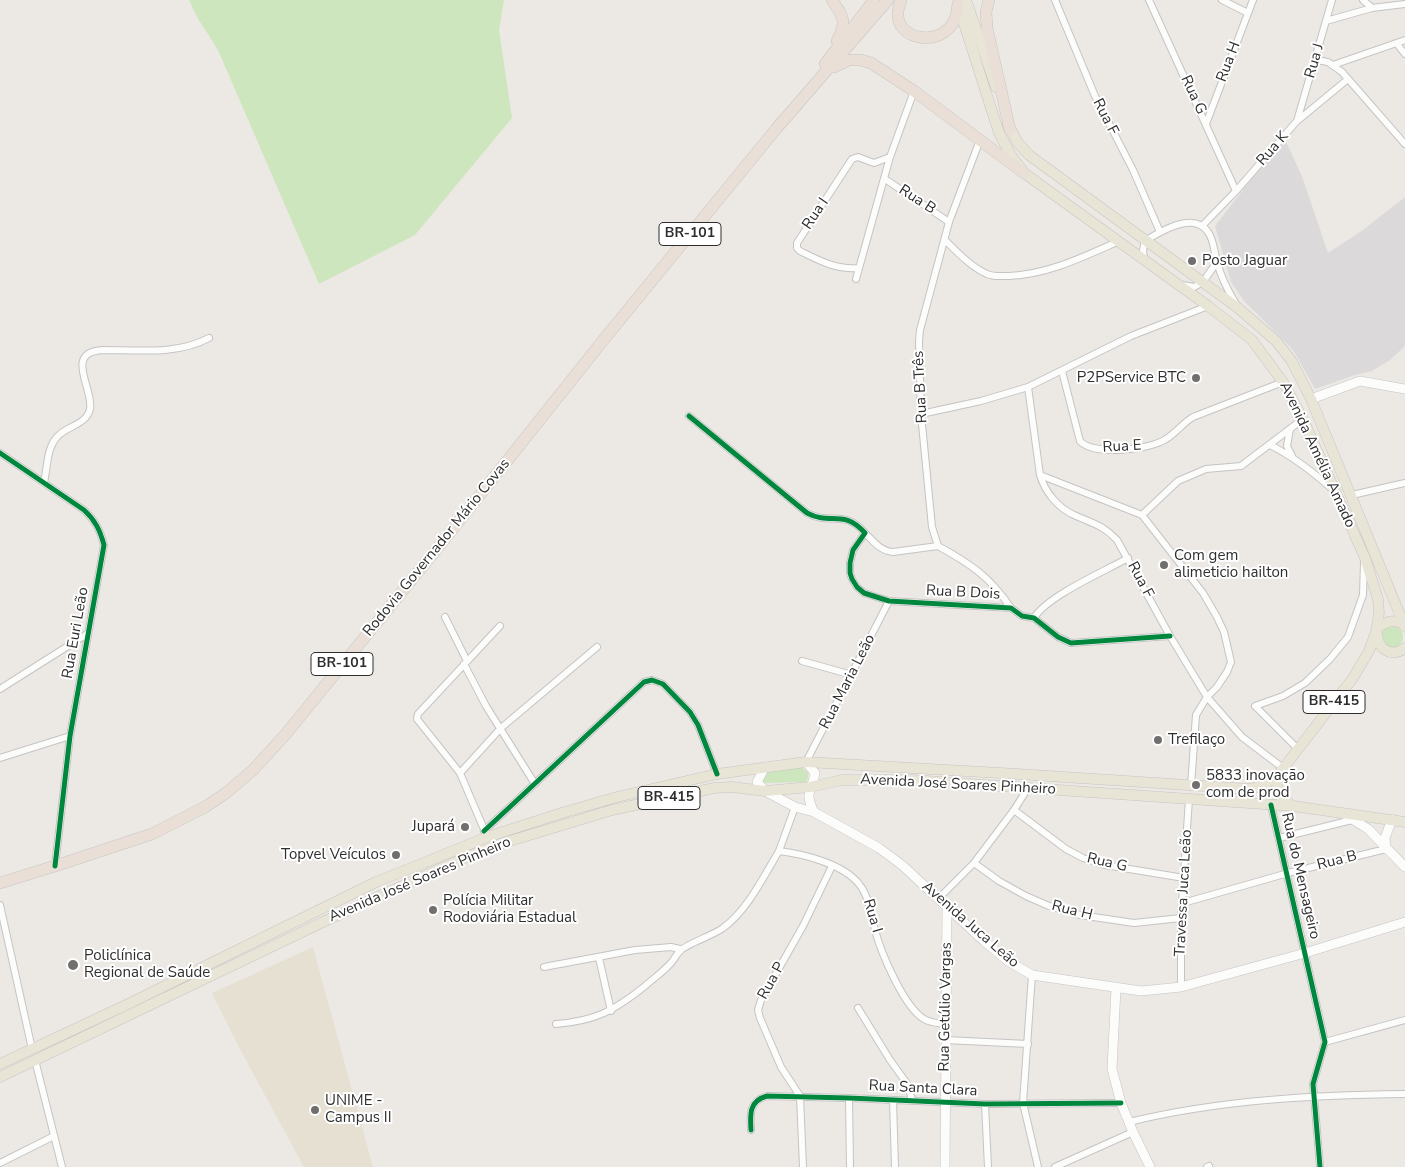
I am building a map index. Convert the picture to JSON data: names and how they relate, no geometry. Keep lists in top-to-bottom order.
{
  "streets": {
    "highway": ["BR-101", "Rodovia Governador Mário Covas"],
    "main road": [
      "Avenida Amélia Amado",
      "BR-415",
      "Avenida José Soares Pinheiro",
      "Avenida Juca Leão",
      "Rua Getúlio Vargas"
    ],
    "street": [
      "Rua J",
      "Rua H",
      "Rua G",
      "Rua F",
      "Rua K",
      "Rua B",
      "Rua I",
      "Rua B Três",
      "Rua E",
      "Rua B Dois",
      "Rua Euri Leão",
      "Rua Maria Leão",
      "Rua do Mensageiro",
      "Travessa Juca Leão",
      "Rua P",
      "Rua Santa Clara"
    ]
  },
  "crossings": [
    ["Rua J", "Rua K"],
    ["Rua H", "Rua G"],
    ["Rua H", "Travessa Juca Leão"],
    ["Rua G", "Rua K"],
    ["Rua G", "Travessa Juca Leão"],
    ["Rua F", "Avenida Amélia Amado"],
    ["Rua F", "Rua B Dois"],
    ["Rua F", "Avenida José Soares Pinheiro"],
    ["Rua B", "Rua B Três"],
    ["Rua B", "Rua do Mensageiro"],
    ["Rua I", "Rua P"],
    ["Rua I", "Rua Getúlio Vargas"],
    ["Rua E", "Avenida Amélia Amado"],
    ["Avenida Amélia Amado", "Avenida José Soares Pinheiro"],
    ["Rodovia Governador Mário Covas", "Rua Euri Leão"],
    ["Rua B Dois", "Rua Maria Leão"],
    ["Rua Maria Leão", "Avenida José Soares Pinheiro"],
    ["Avenida José Soares Pinheiro", "Rua do Mensageiro"],
    ["Avenida José Soares Pinheiro", "Travessa Juca Leão"],
    ["Avenida José Soares Pinheiro", "Avenida Juca Leão"],
    ["Rua do Mensageiro", "Avenida Juca Leão"],
    ["Travessa Juca Leão", "Avenida Juca Leão"],
    ["Avenida Juca Leão", "Rua Getúlio Vargas"],
    ["Rua P", "Rua Santa Clara"],
    ["Rua Getúlio Vargas", "Rua Santa Clara"]
  ],
  "places": [
    "Posto Jaguar",
    "P2PService BTC",
    "Com gem alimeticio hailton",
    "Trefilaço",
    "5833 inovação com de prod",
    "Jupará",
    "Topvel Veículos",
    "Polícia Militar Rodoviária Estadual",
    "Policlínica Regional de Saúde",
    "UNIME - Campus II"
  ]
}
